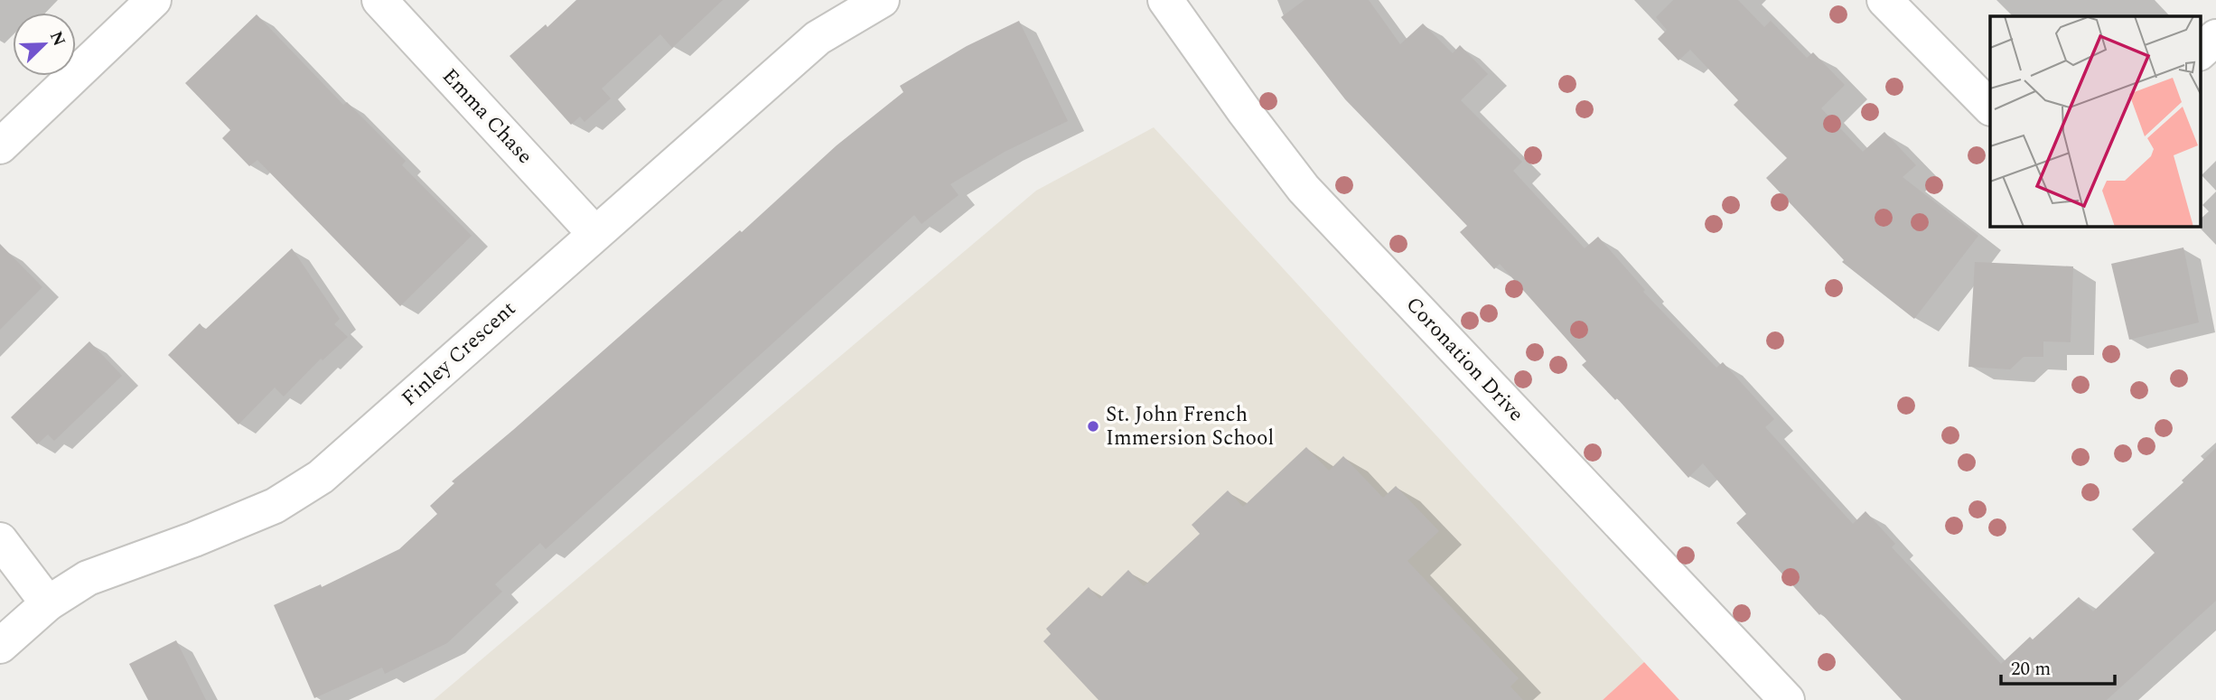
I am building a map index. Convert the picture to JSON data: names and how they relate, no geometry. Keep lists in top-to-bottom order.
{
  "streets": {
    "street": ["Emma Chase", "Finley Crescent", "Coronation Drive"]
  },
  "crossings": [
    ["Emma Chase", "Finley Crescent"]
  ],
  "places": ["St. John French Immersion School"],
  "scale_bar": "20 m",
  "north": "top right"
}
